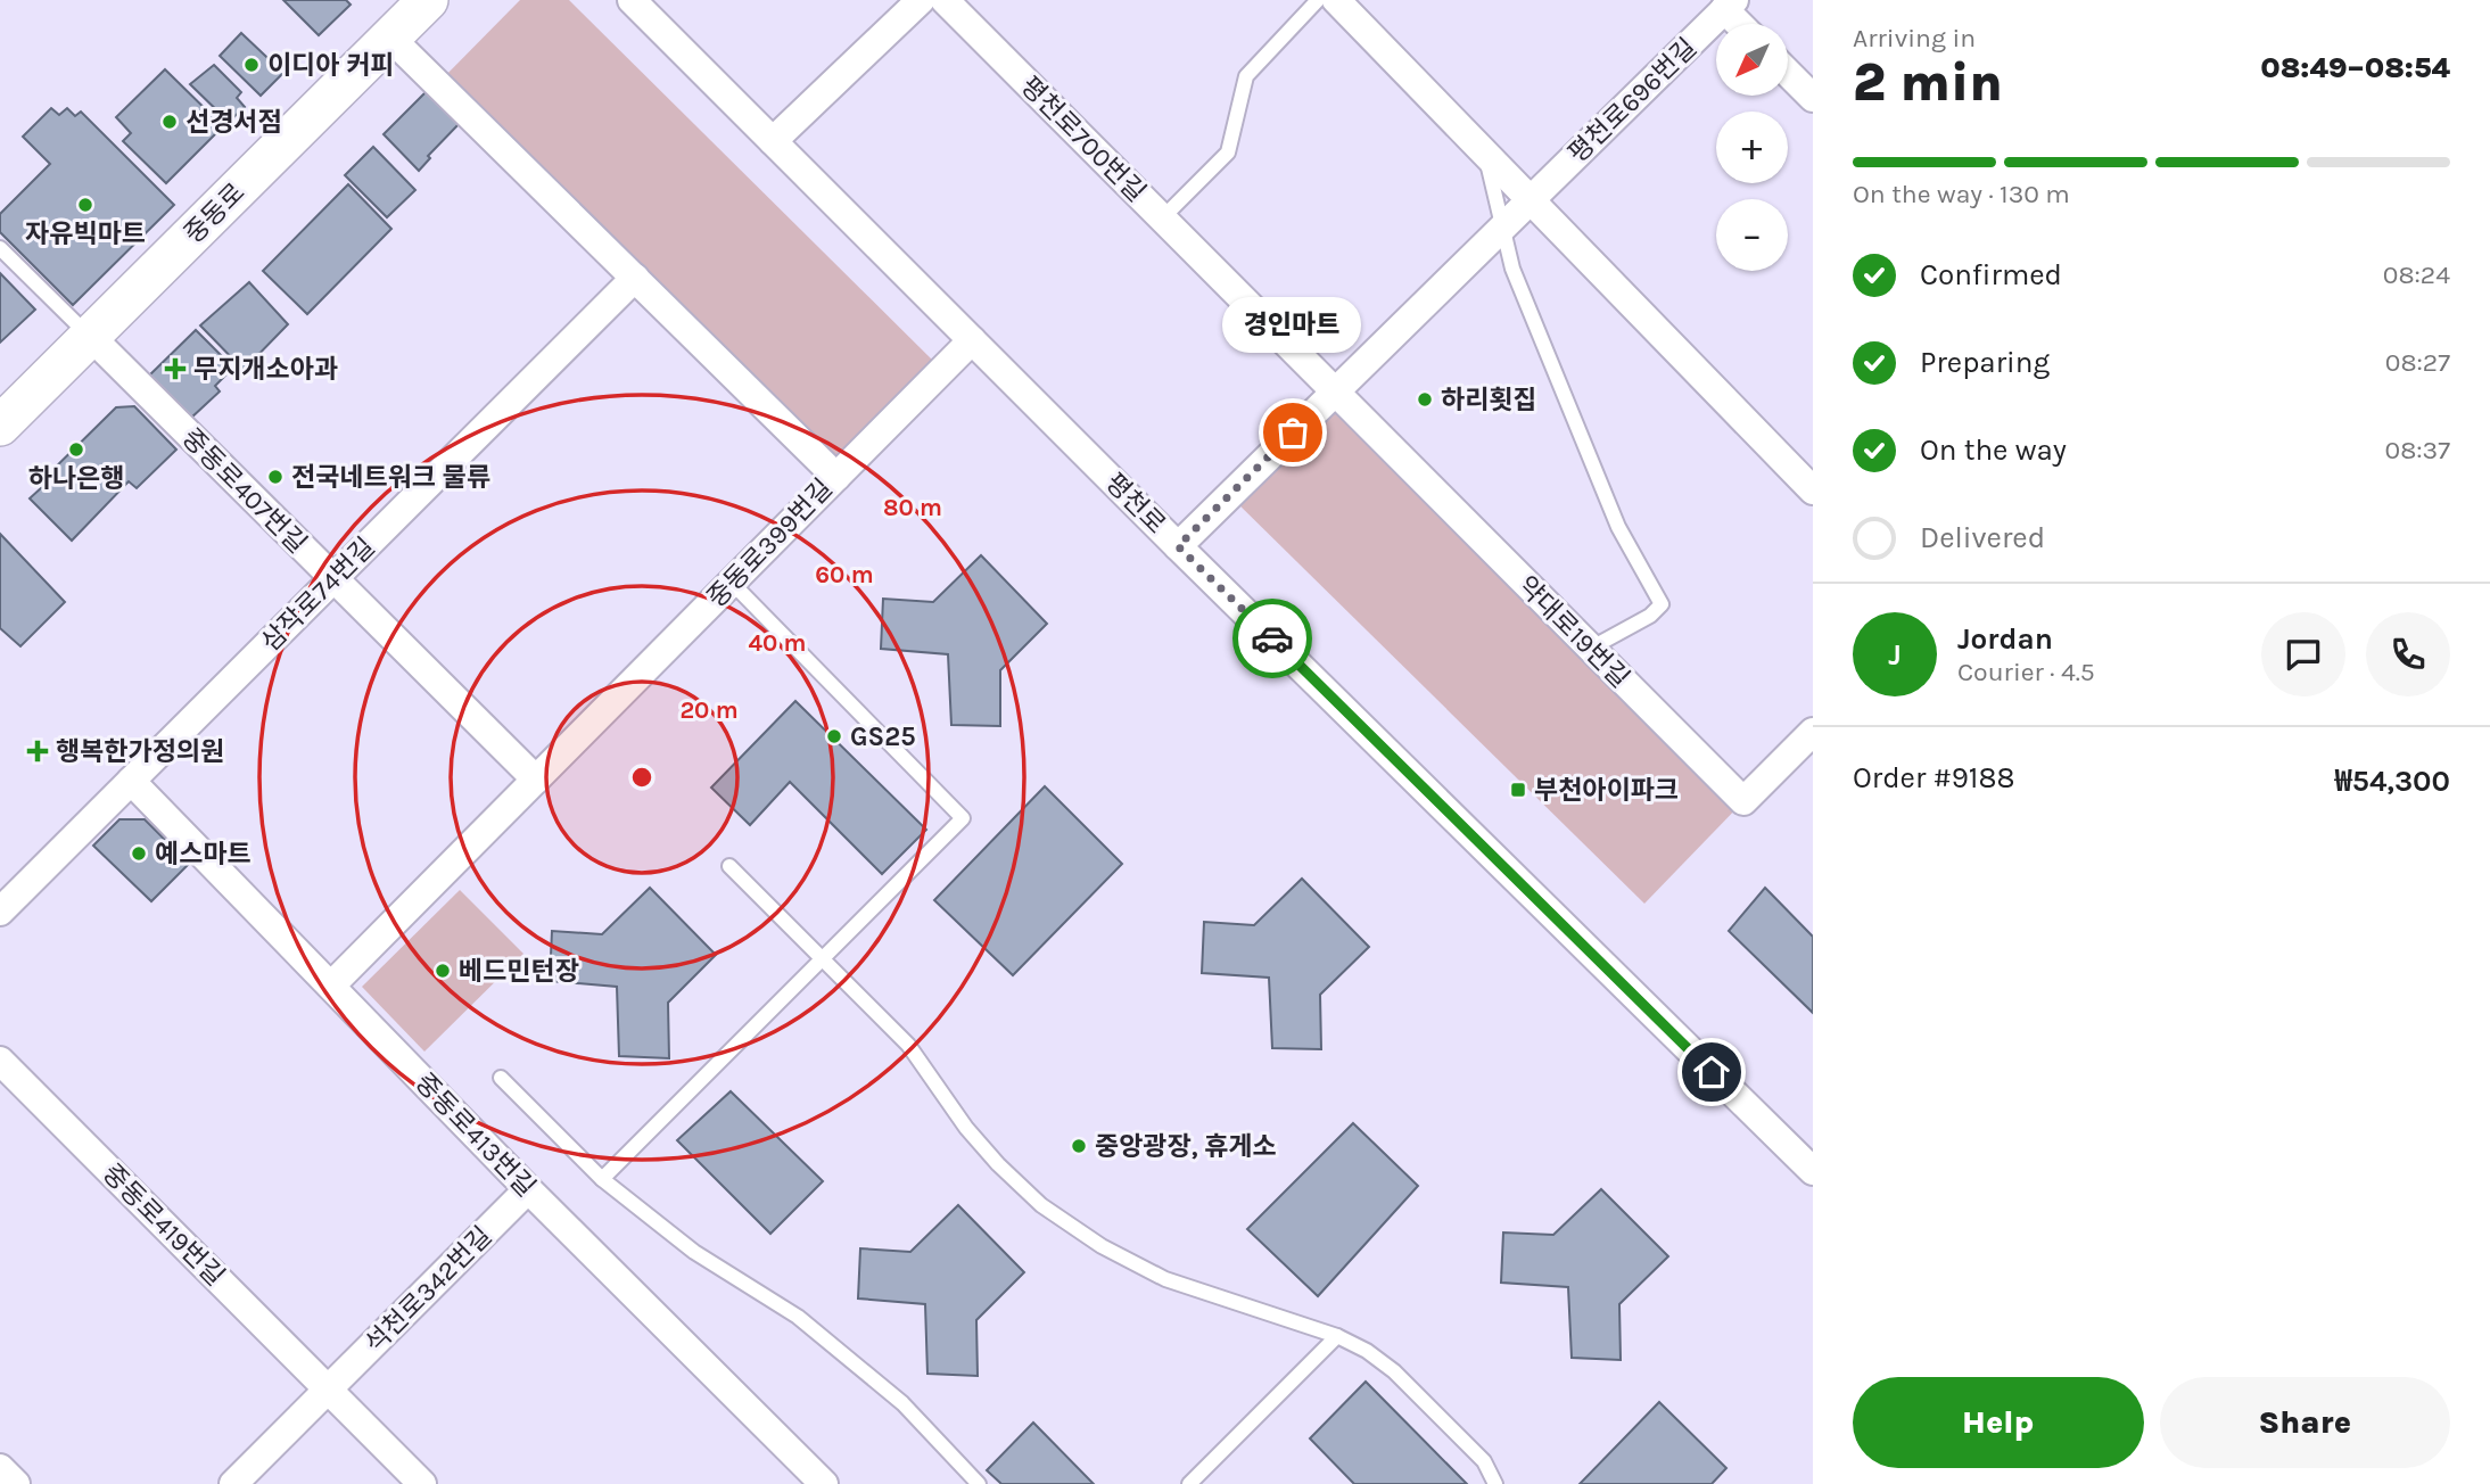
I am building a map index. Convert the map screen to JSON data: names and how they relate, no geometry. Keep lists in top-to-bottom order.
{
  "streets": {
    "street": [
      "평천로696번길",
      "평천로700번길",
      "중동로",
      "중동로407번길",
      "평천로",
      "중동로399번길",
      "삼작로74번길",
      "약대로19번길",
      "중동로413번길",
      "중동로419번길",
      "석천로342번길"
    ]
  },
  "crossings": [
    ["평천로696번길", "평천로"],
    ["평천로696번길", "약대로19번길"],
    ["중동로", "중동로407번길"],
    ["중동로", "중동로399번길"],
    ["중동로407번길", "중동로399번길"],
    ["중동로407번길", "삼작로74번길"],
    ["중동로399번길", "삼작로74번길"],
    ["중동로399번길", "중동로413번길"],
    ["삼작로74번길", "중동로413번길"],
    ["중동로413번길", "석천로342번길"],
    ["중동로419번길", "석천로342번길"]
  ],
  "places": {
    "other": [
      "이디아 커피",
      "선경서점",
      "자유빅마트",
      "하리횟집",
      "경인마트",
      "하나은행",
      "전국네트워크 물류",
      "GS25",
      "예스마트",
      "베드민턴장",
      "중앙광장, 휴게소"
    ],
    "health": ["무지개소아과", "행복한가정의원"],
    "transit": ["부천아이파크"]
  },
  "north": "bottom left",
  "page": {
    "heading": ["2 min", "Arriving in", "08:49–08:54"],
    "panel": [
      "Jordan",
      "Courier · 4.5",
      "Order #9188",
      "₩54,300"
    ],
    "map_buttons": ["+", "−"],
    "bar": "On the way · 130 m",
    "list": [
      ["Confirmed", "08:24"],
      ["Preparing", "08:27"],
      ["On the way", "08:37"],
      "Delivered"
    ],
    "bubble": "경인마트",
    "round": "J",
    "buttons": ["Help", "Share"]
  },
  "rings": [
    "80 m",
    "60 m",
    "40 m",
    "20 m"
  ]
}
